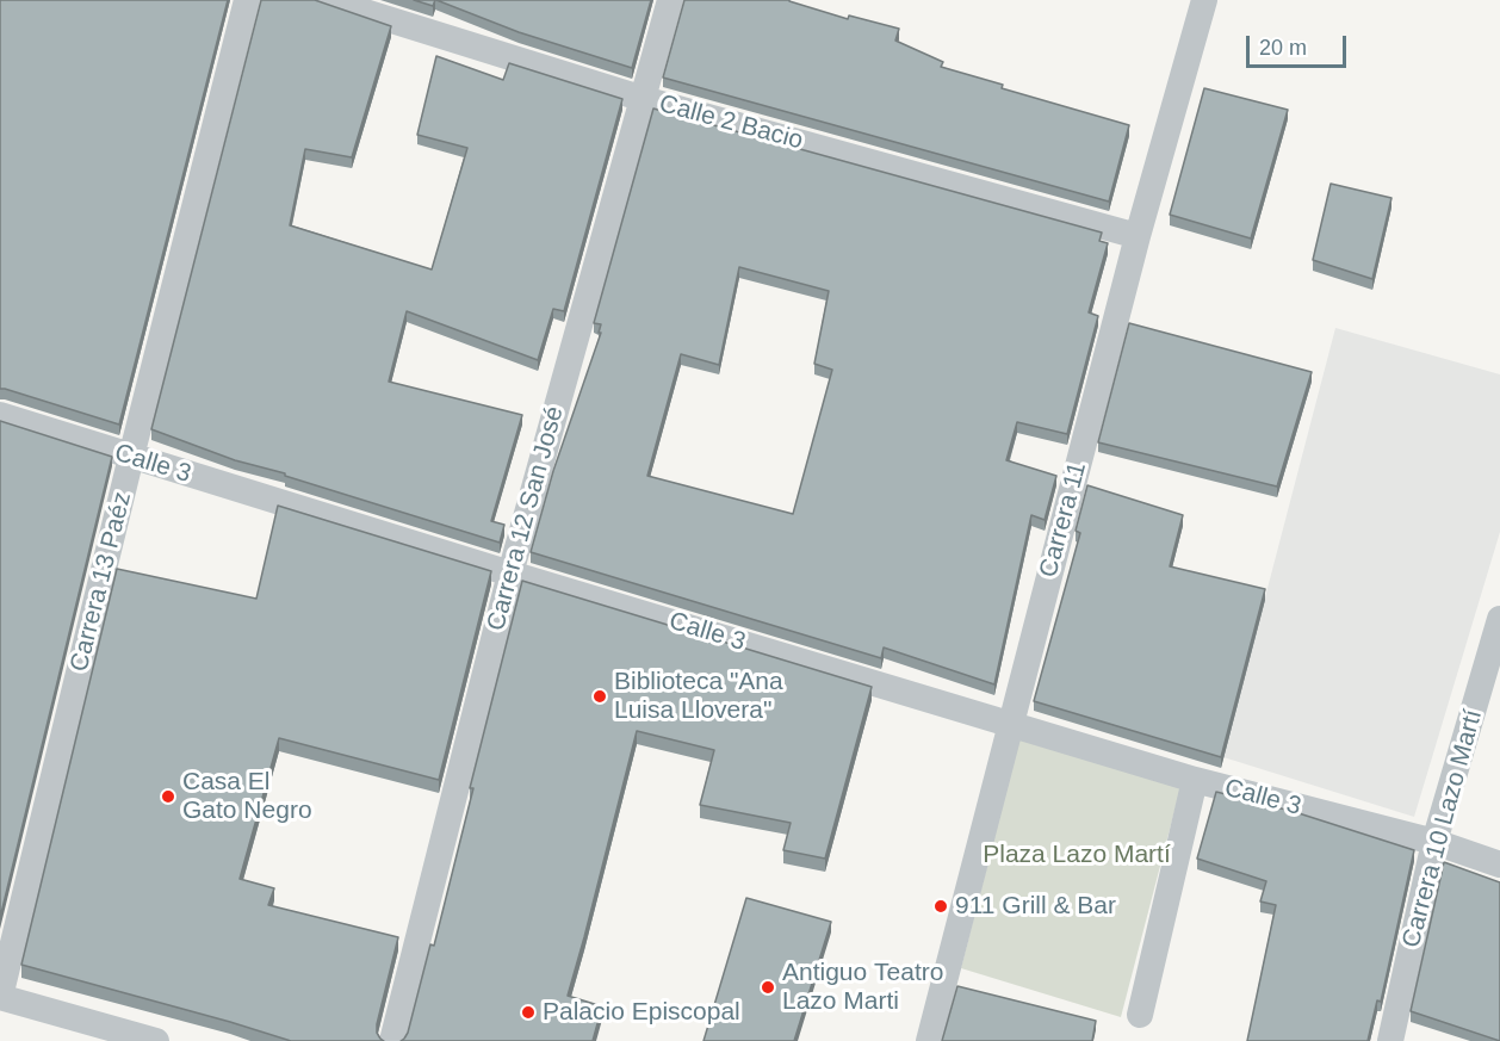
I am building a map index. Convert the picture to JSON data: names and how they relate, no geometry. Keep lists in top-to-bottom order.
{
  "streets": {
    "street": [
      "Calle 2 Bacio",
      "Calle 3",
      "Carrera 12 San José",
      "Carrera 11",
      "Carrera 13 Paéz",
      "Carrera 10 Lazo Martí"
    ]
  },
  "crossings": [
    ["Calle 2 Bacio", "Carrera 12 San José"],
    ["Calle 2 Bacio", "Carrera 11"],
    ["Calle 3", "Carrera 12 San José"],
    ["Calle 3", "Carrera 11"],
    ["Calle 3", "Carrera 13 Paéz"],
    ["Calle 3", "Carrera 10 Lazo Martí"]
  ],
  "parks": ["Plaza Lazo Martí"],
  "places": [
    "Biblioteca \"Ana Luisa Llovera\"",
    "Casa El Gato Negro",
    "911 Grill & Bar",
    "Antiguo Teatro Lazo Marti",
    "Palacio Episcopal"
  ],
  "scale_bar": "20 m"
}
